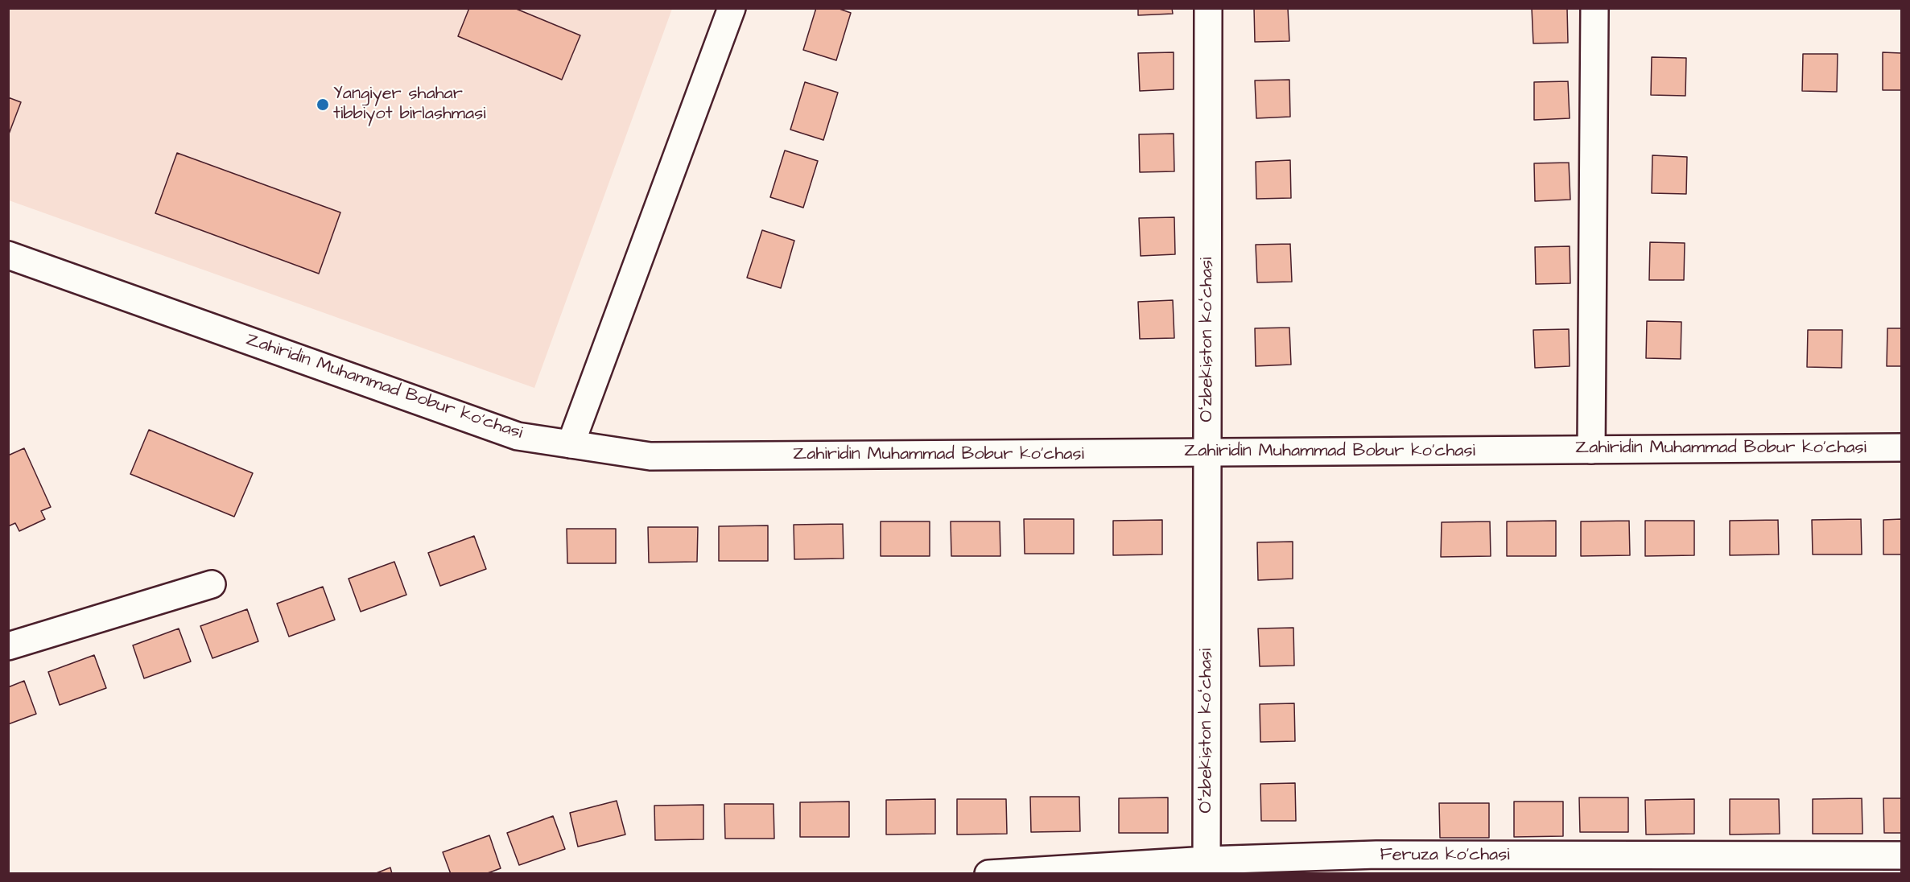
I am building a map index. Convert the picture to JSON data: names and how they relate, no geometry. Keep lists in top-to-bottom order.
{
  "streets": {
    "street": ["Oʻzbekiston koʻchasi", "Zahiridin Muhammad Bobur ko'chasi", "Feruza ko'chasi"]
  },
  "crossings": [
    ["Oʻzbekiston koʻchasi", "Zahiridin Muhammad Bobur ko'chasi"],
    ["Oʻzbekiston koʻchasi", "Feruza ko'chasi"]
  ],
  "places": ["Yangiyer shahar tibbiyot birlashmasi"]
}
